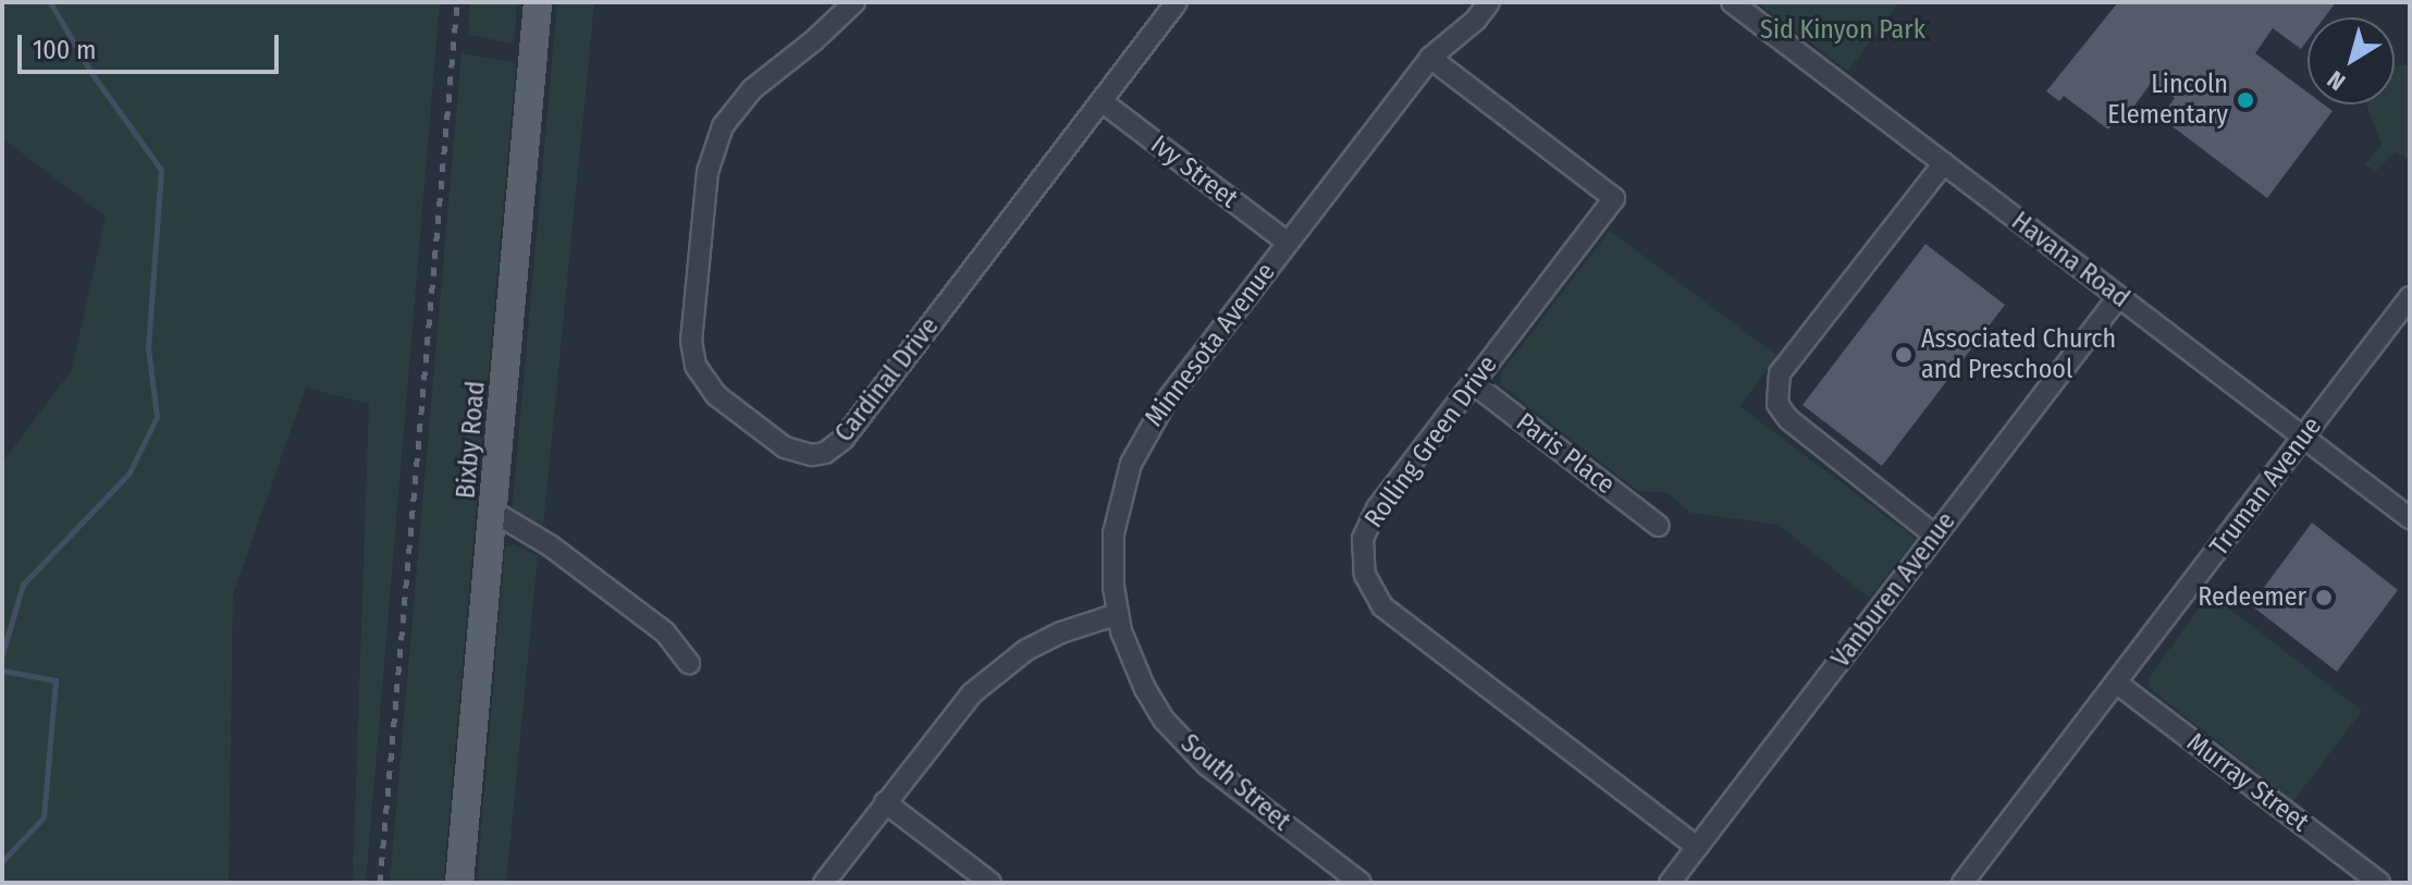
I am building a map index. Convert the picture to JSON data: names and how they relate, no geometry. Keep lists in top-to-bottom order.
{
  "streets": {
    "main road": ["Bixby Road"],
    "street": [
      "Ivy Street",
      "Havana Road",
      "Minnesota Avenue",
      "Cardinal Drive",
      "Rolling Green Drive",
      "Paris Place",
      "Truman Avenue",
      "Vanburen Avenue",
      "South Street",
      "Murray Street"
    ]
  },
  "crossings": [
    ["Ivy Street", "Minnesota Avenue"],
    ["Ivy Street", "Cardinal Drive"],
    ["Havana Road", "Truman Avenue"],
    ["Havana Road", "Vanburen Avenue"],
    ["Minnesota Avenue", "Rolling Green Drive"],
    ["Minnesota Avenue", "South Street"],
    ["Rolling Green Drive", "Paris Place"],
    ["Rolling Green Drive", "Vanburen Avenue"],
    ["Truman Avenue", "Murray Street"]
  ],
  "parks": ["Sid Kinyon Park"],
  "places": ["Lincoln Elementary", "Associated Church and Preschool", "Redeemer"],
  "scale_bar": "100 m",
  "north": "bottom left"
}
